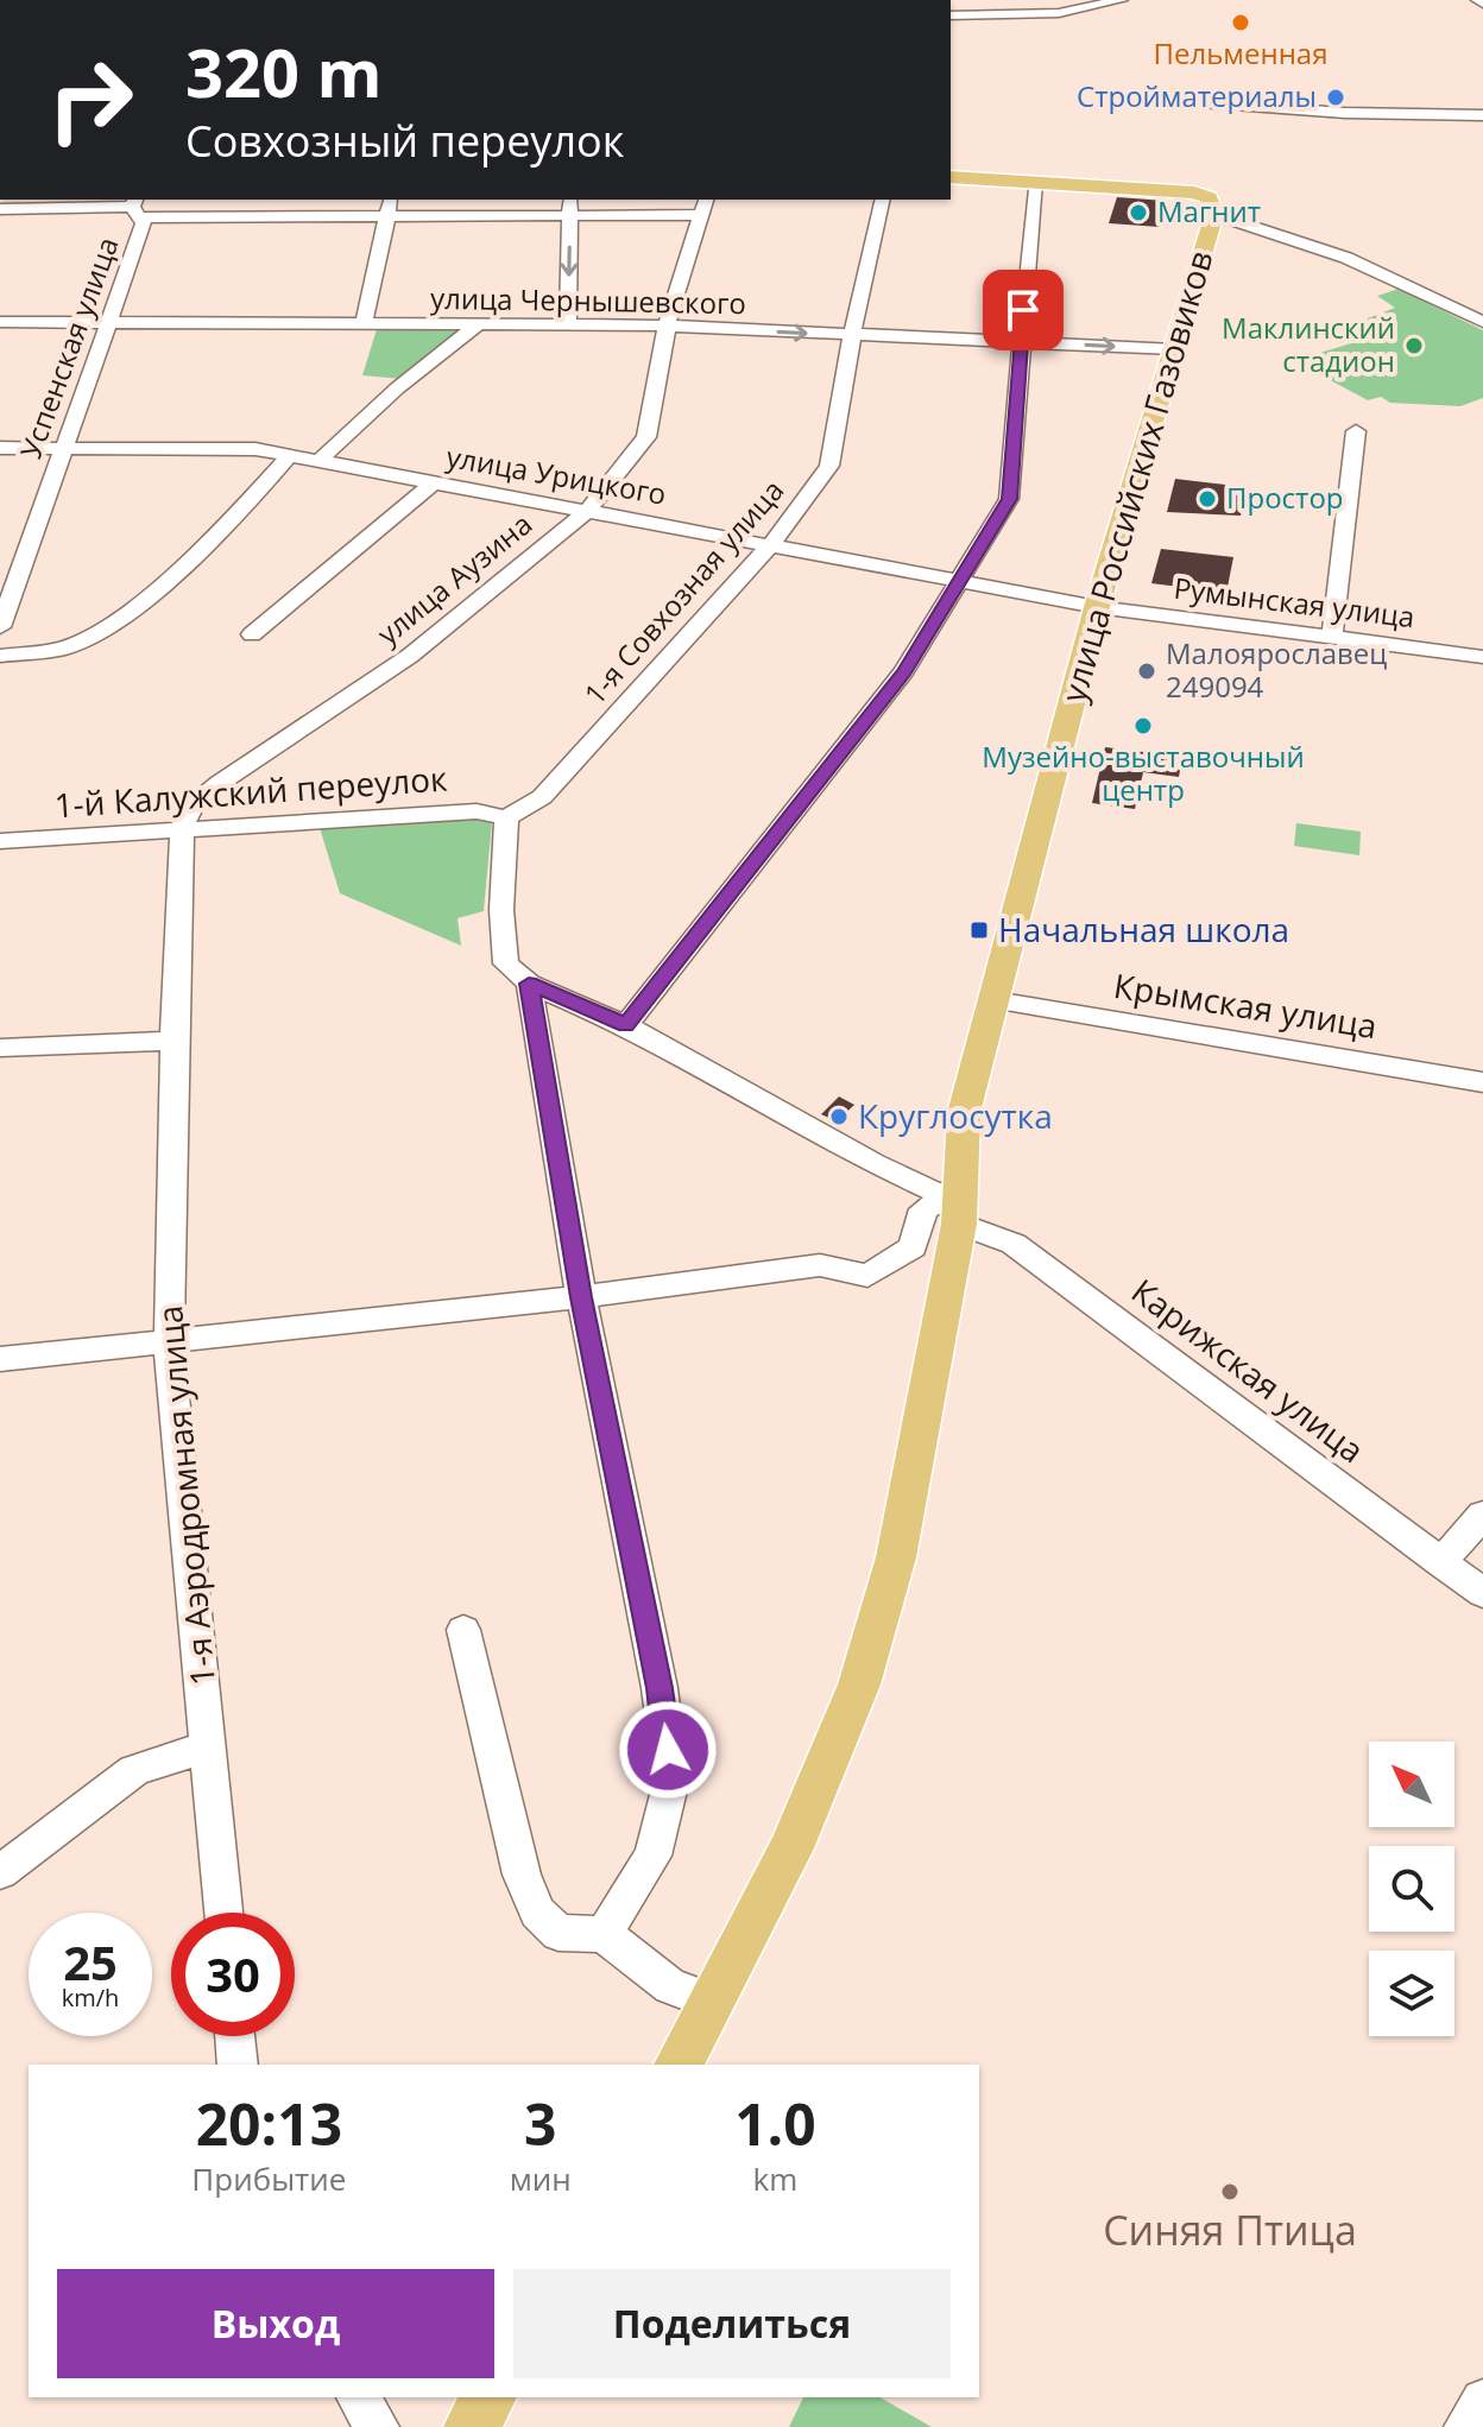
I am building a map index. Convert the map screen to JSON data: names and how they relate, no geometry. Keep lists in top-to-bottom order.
{
  "streets": {
    "main road": ["улица Российских Газовиков"],
    "street": [
      "улица Чернышевского",
      "Успенская улица",
      "улица Урицкого",
      "улица Аузина",
      "1-я Совхозная улица",
      "Румынская улица",
      "1-й Калужский переулок",
      "Крымская улица",
      "Карижская улица",
      "1-я Аэродромная улица"
    ]
  },
  "crossings": [
    ["улица Чернышевского", "Успенская улица"],
    ["улица Чернышевского", "улица Российских Газовиков"],
    ["улица Чернышевского", "улица Аузина"],
    ["улица Чернышевского", "1-я Совхозная улица"],
    ["Успенская улица", "улица Урицкого"],
    ["улица Урицкого", "улица Российских Газовиков"],
    ["улица Урицкого", "улица Аузина"],
    ["улица Урицкого", "1-я Совхозная улица"],
    ["улица Урицкого", "Румынская улица"],
    ["улица Российских Газовиков", "Румынская улица"],
    ["улица Российских Газовиков", "Крымская улица"],
    ["улица Российских Газовиков", "Карижская улица"],
    ["улица Аузина", "1-й Калужский переулок"],
    ["улица Аузина", "1-я Аэродромная улица"],
    ["1-я Совхозная улица", "1-й Калужский переулок"],
    ["1-й Калужский переулок", "1-я Аэродромная улица"]
  ],
  "places": {
    "other": [
      "Пельменная",
      "Стройматериалы",
      "Магнит",
      "Маклинский стадион",
      "Простор",
      "Малоярославец 249094",
      "Музейно-выставочный центр",
      "Круглосутка",
      "Синяя Птица"
    ],
    "transit": ["Начальная школа"]
  },
  "north": "top left",
  "page": {
    "turn": ["320 m", "Совхозный переулок"],
    "speed": "25 km/h",
    "limit": "30",
    "eta": [
      "20:13",
      "Прибытие",
      "3",
      "мин",
      "1.0",
      "km"
    ],
    "buttons": ["Выход", "Поделиться"]
  }
}
